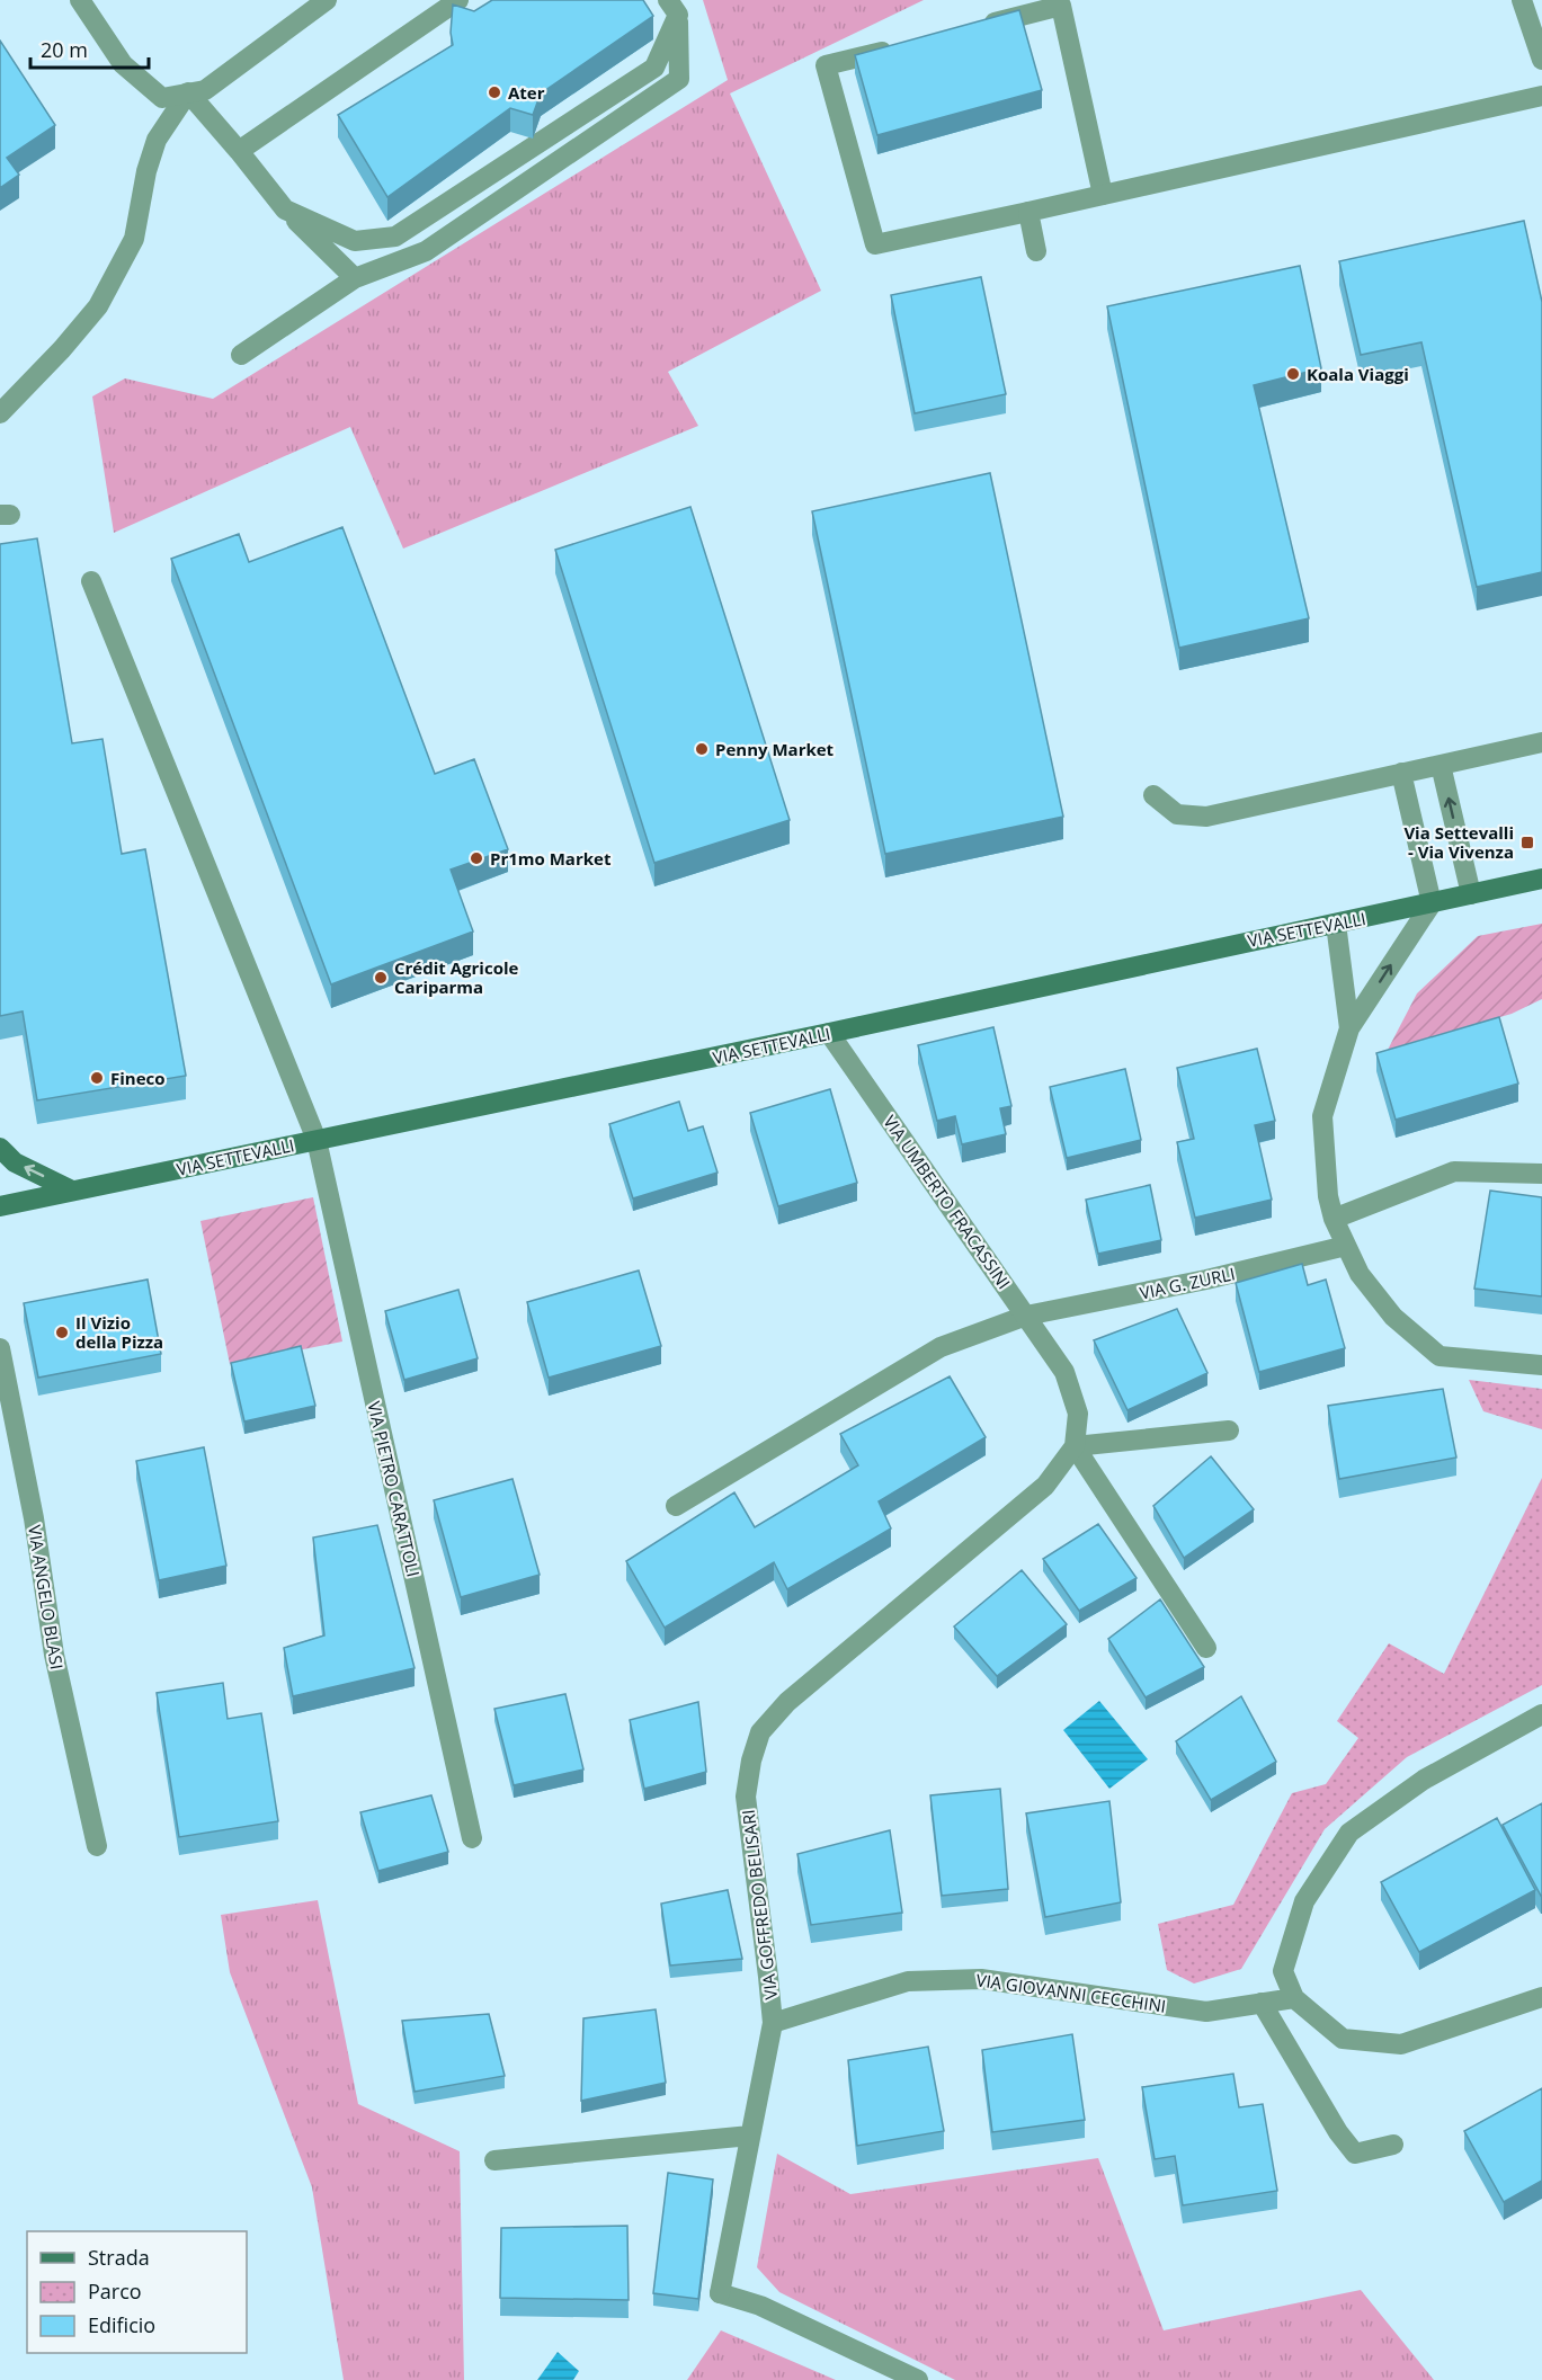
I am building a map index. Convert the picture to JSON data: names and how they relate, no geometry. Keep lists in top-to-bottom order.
{
  "streets": {
    "main road": ["VIA SETTEVALLI"],
    "street": [
      "VIA UMBERTO FRACASSINI",
      "VIA G. ZURLI",
      "VIA PIETRO CARATTOLI",
      "VIA ANGELO BLASI",
      "VIA GOFFREDO BELISARI",
      "VIA GIOVANNI CECCHINI"
    ]
  },
  "crossings": [
    ["VIA SETTEVALLI", "VIA UMBERTO FRACASSINI"],
    ["VIA SETTEVALLI", "VIA PIETRO CARATTOLI"],
    ["VIA UMBERTO FRACASSINI", "VIA G. ZURLI"],
    ["VIA UMBERTO FRACASSINI", "VIA GOFFREDO BELISARI"],
    ["VIA GOFFREDO BELISARI", "VIA GIOVANNI CECCHINI"]
  ],
  "places": {
    "other": [
      "Ater",
      "Koala Viaggi",
      "Penny Market",
      "Pr1mo Market",
      "Crédit Agricole Cariparma",
      "Fineco",
      "Il Vizio della Pizza"
    ],
    "transit": ["Via Settevalli - Via Vivenza"]
  },
  "legend": ["Strada", "Parco", "Edificio"],
  "scale_bar": "20 m"
}
